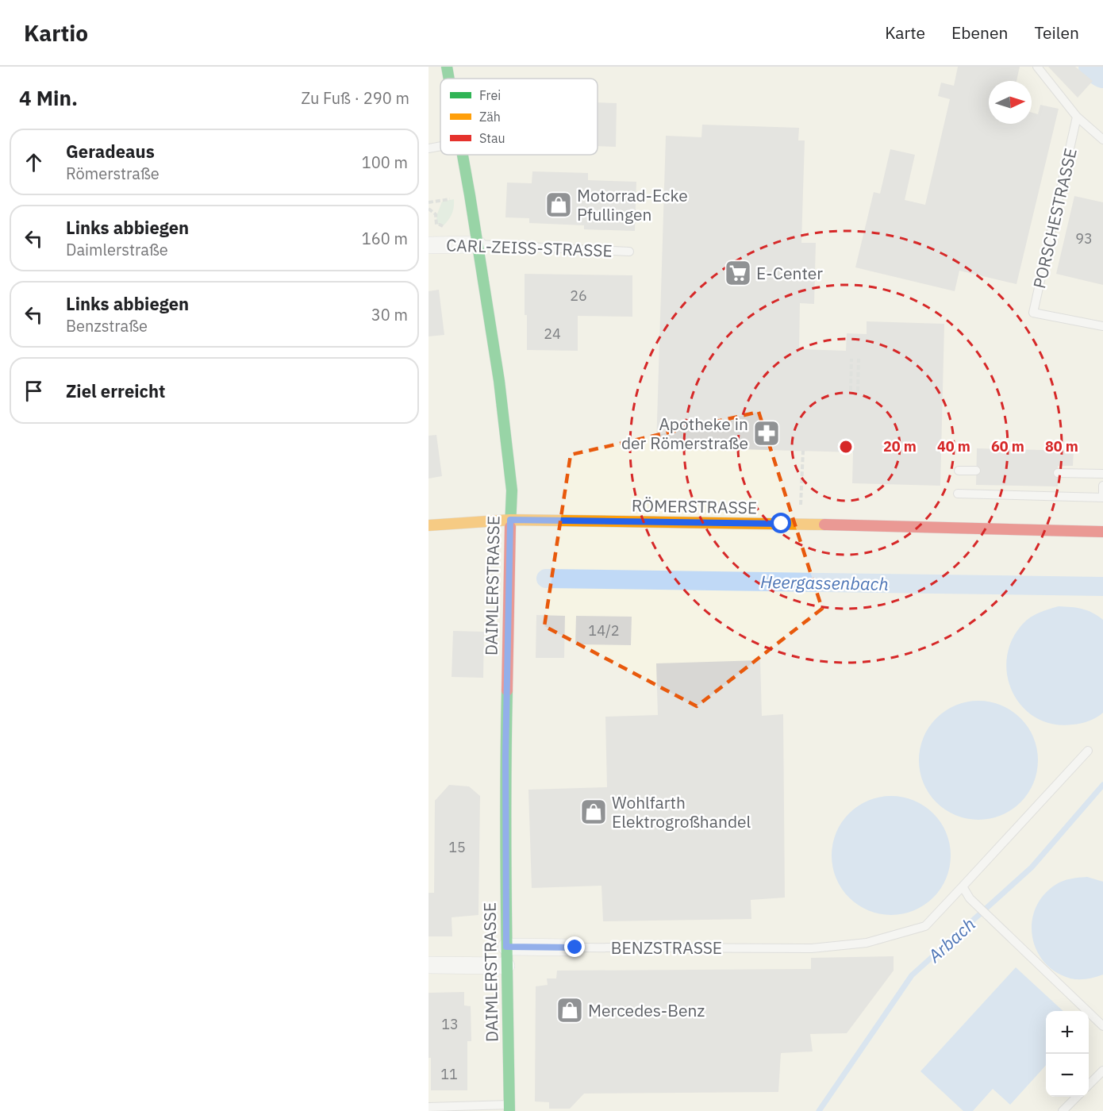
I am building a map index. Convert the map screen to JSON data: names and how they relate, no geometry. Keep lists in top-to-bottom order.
{
  "streets": {
    "street": [
      "CARL-ZEISS-STRASSE",
      "RÖMERSTRASSE",
      "DAIMLERSTRASSE",
      "BENZSTRASSE"
    ],
    "lane": ["PORSCHESTRASSE"]
  },
  "crossings": [
    ["CARL-ZEISS-STRASSE", "DAIMLERSTRASSE"],
    ["RÖMERSTRASSE", "DAIMLERSTRASSE"],
    ["DAIMLERSTRASSE", "BENZSTRASSE"]
  ],
  "water": ["Heergassenbach", "Arbach"],
  "places": {
    "shop": ["Motorrad-Ecke Pfullingen", "Wohlfarth Elektrogroßhandel", "Mercedes-Benz"],
    "supermarket": ["E-Center"],
    "pharmacy": ["Apotheke in der Römerstraße"]
  },
  "house_numbers": [
    "93",
    "26",
    "24",
    "14/2",
    "15",
    "13",
    "11"
  ],
  "legend": ["Frei", "Zäh", "Stau"],
  "north": "right",
  "page": {
    "header": "Kartio",
    "nav": ["Karte", "Ebenen", "Teilen"],
    "heading": ["4 Min.", "Zu Fuß · 290 m"],
    "list": [
      ["Geradeaus", "Römerstraße", "100 m"],
      ["Links abbiegen", "Daimlerstraße", "160 m"],
      ["Links abbiegen", "Benzstraße", "30 m"],
      "Ziel erreicht"
    ],
    "map_buttons": ["+", "−"]
  },
  "rings": [
    "20 m",
    "40 m",
    "60 m",
    "80 m"
  ]
}
